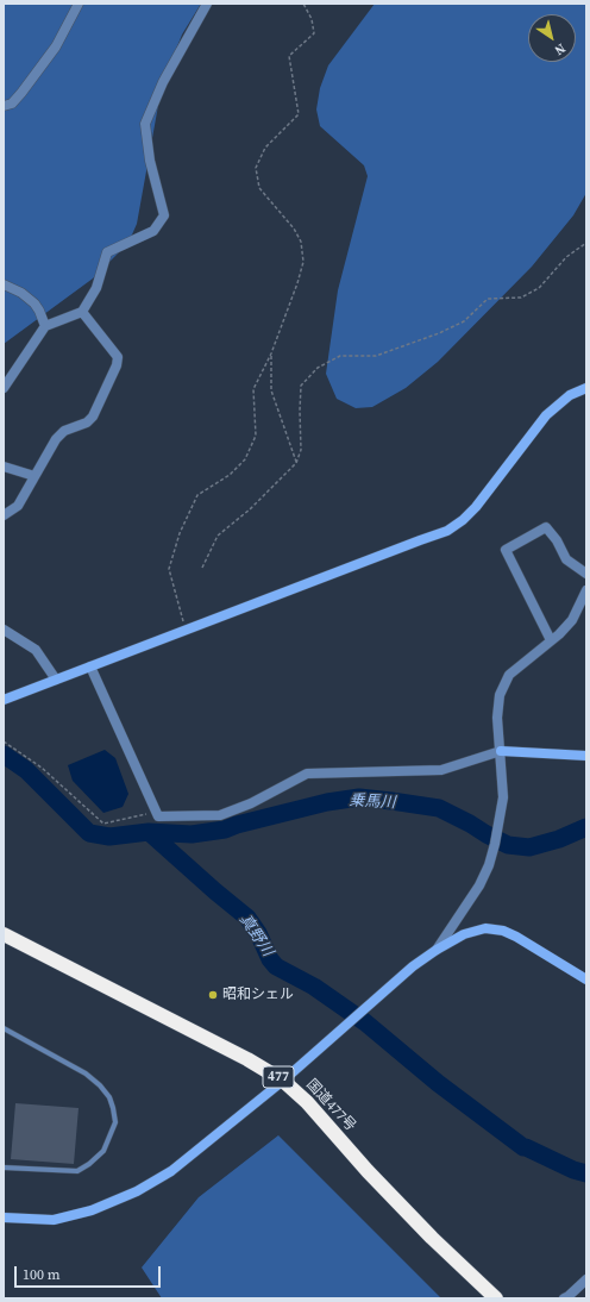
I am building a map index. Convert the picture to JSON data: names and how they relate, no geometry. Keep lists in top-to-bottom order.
{
  "streets": {
    "highway": ["477", "国道477号"]
  },
  "water": ["乗馬川", "真野川"],
  "places": ["昭和シェル"],
  "scale_bar": "100 m",
  "north": "bottom right"
}
